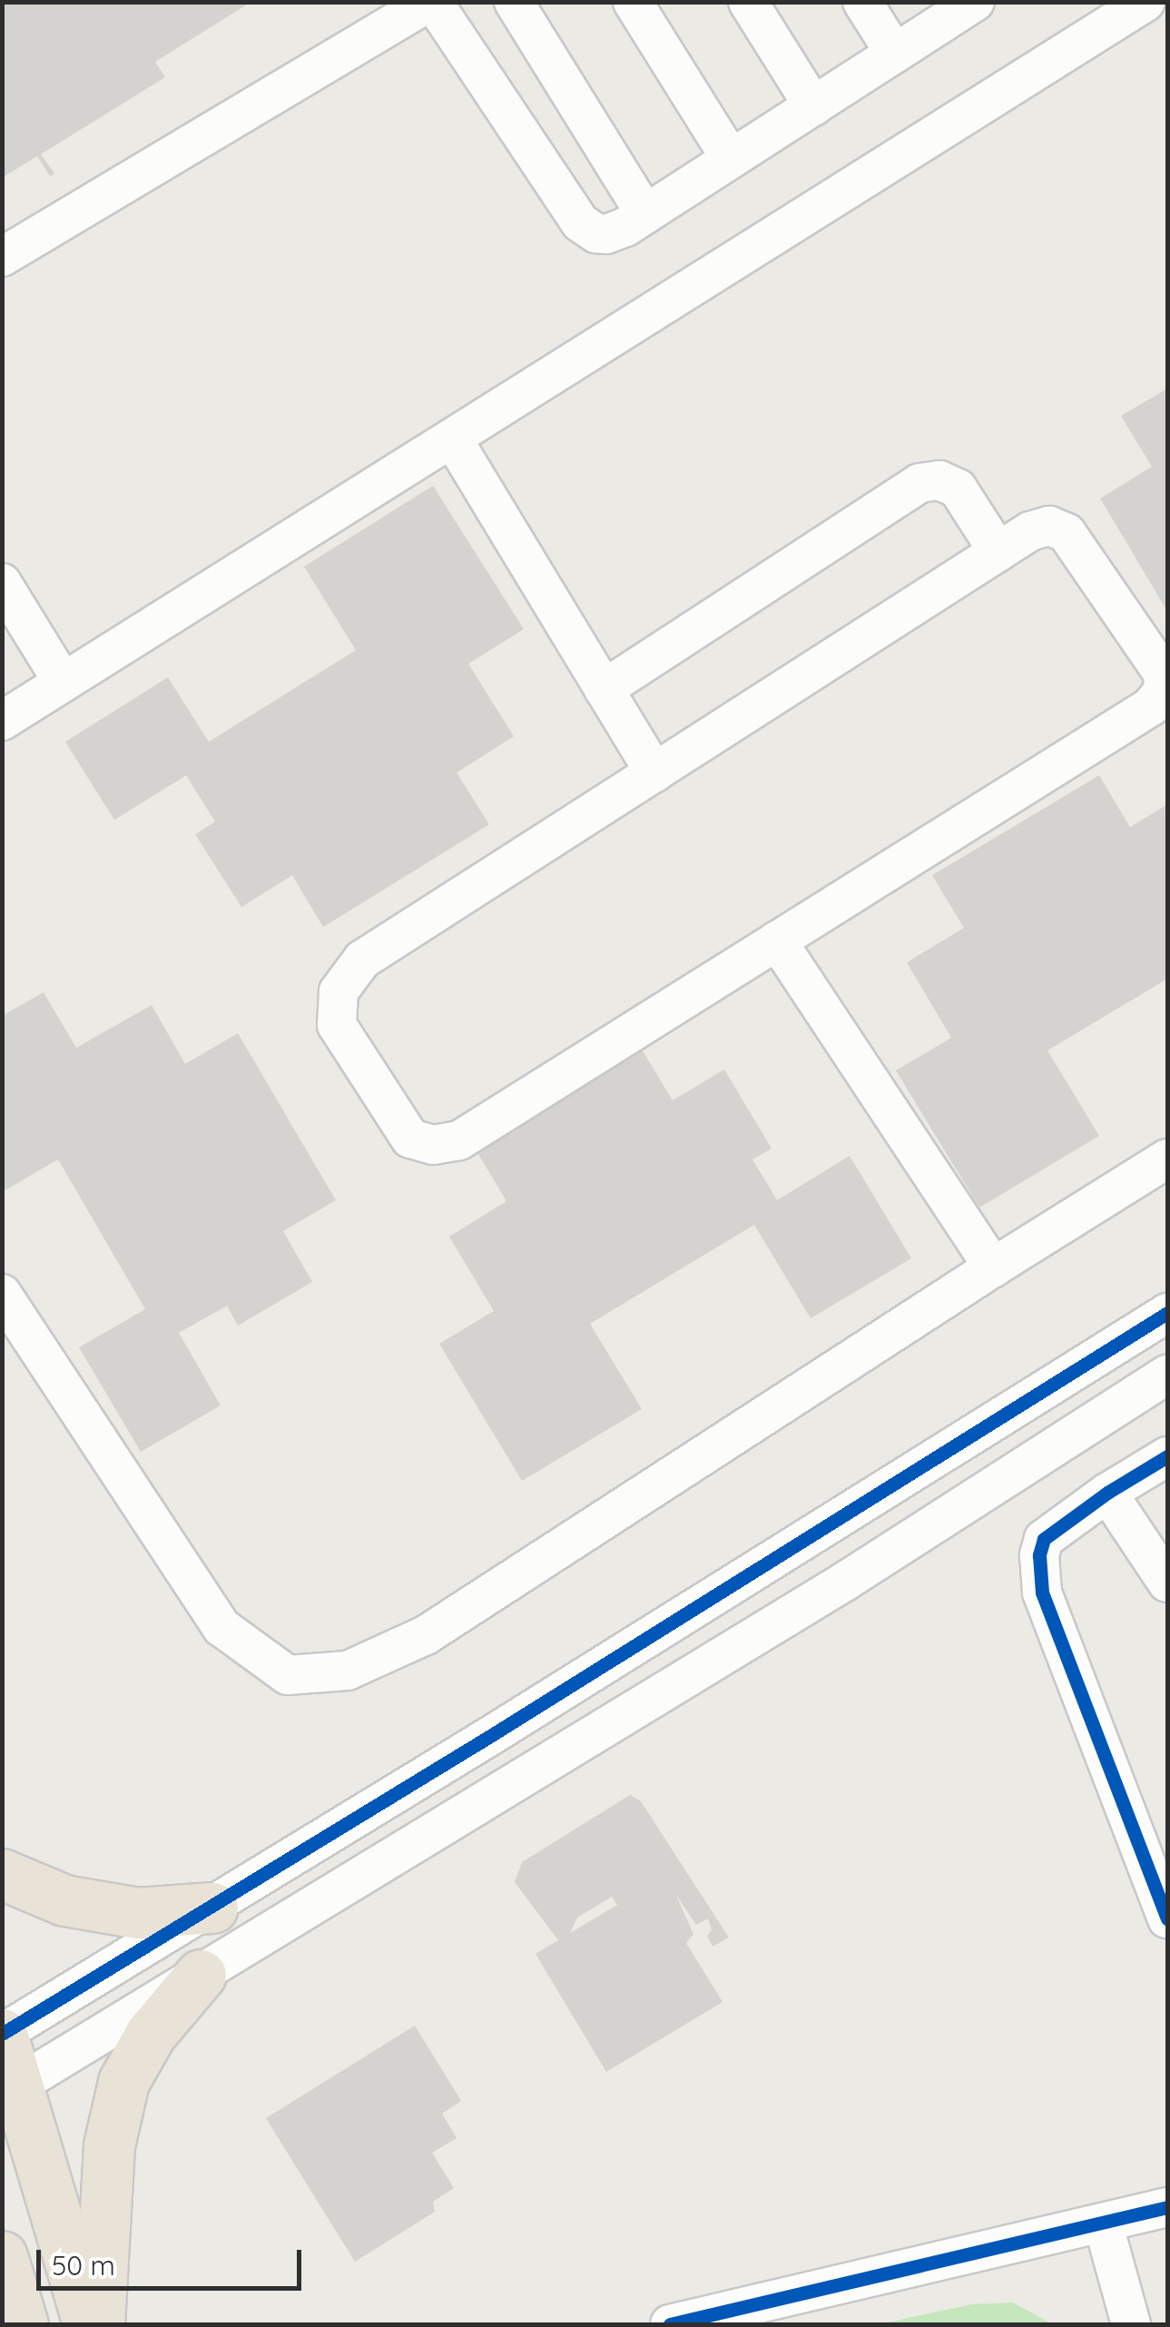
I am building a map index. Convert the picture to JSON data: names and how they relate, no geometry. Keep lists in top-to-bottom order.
{
  "scale_bar": "50 m"
}
